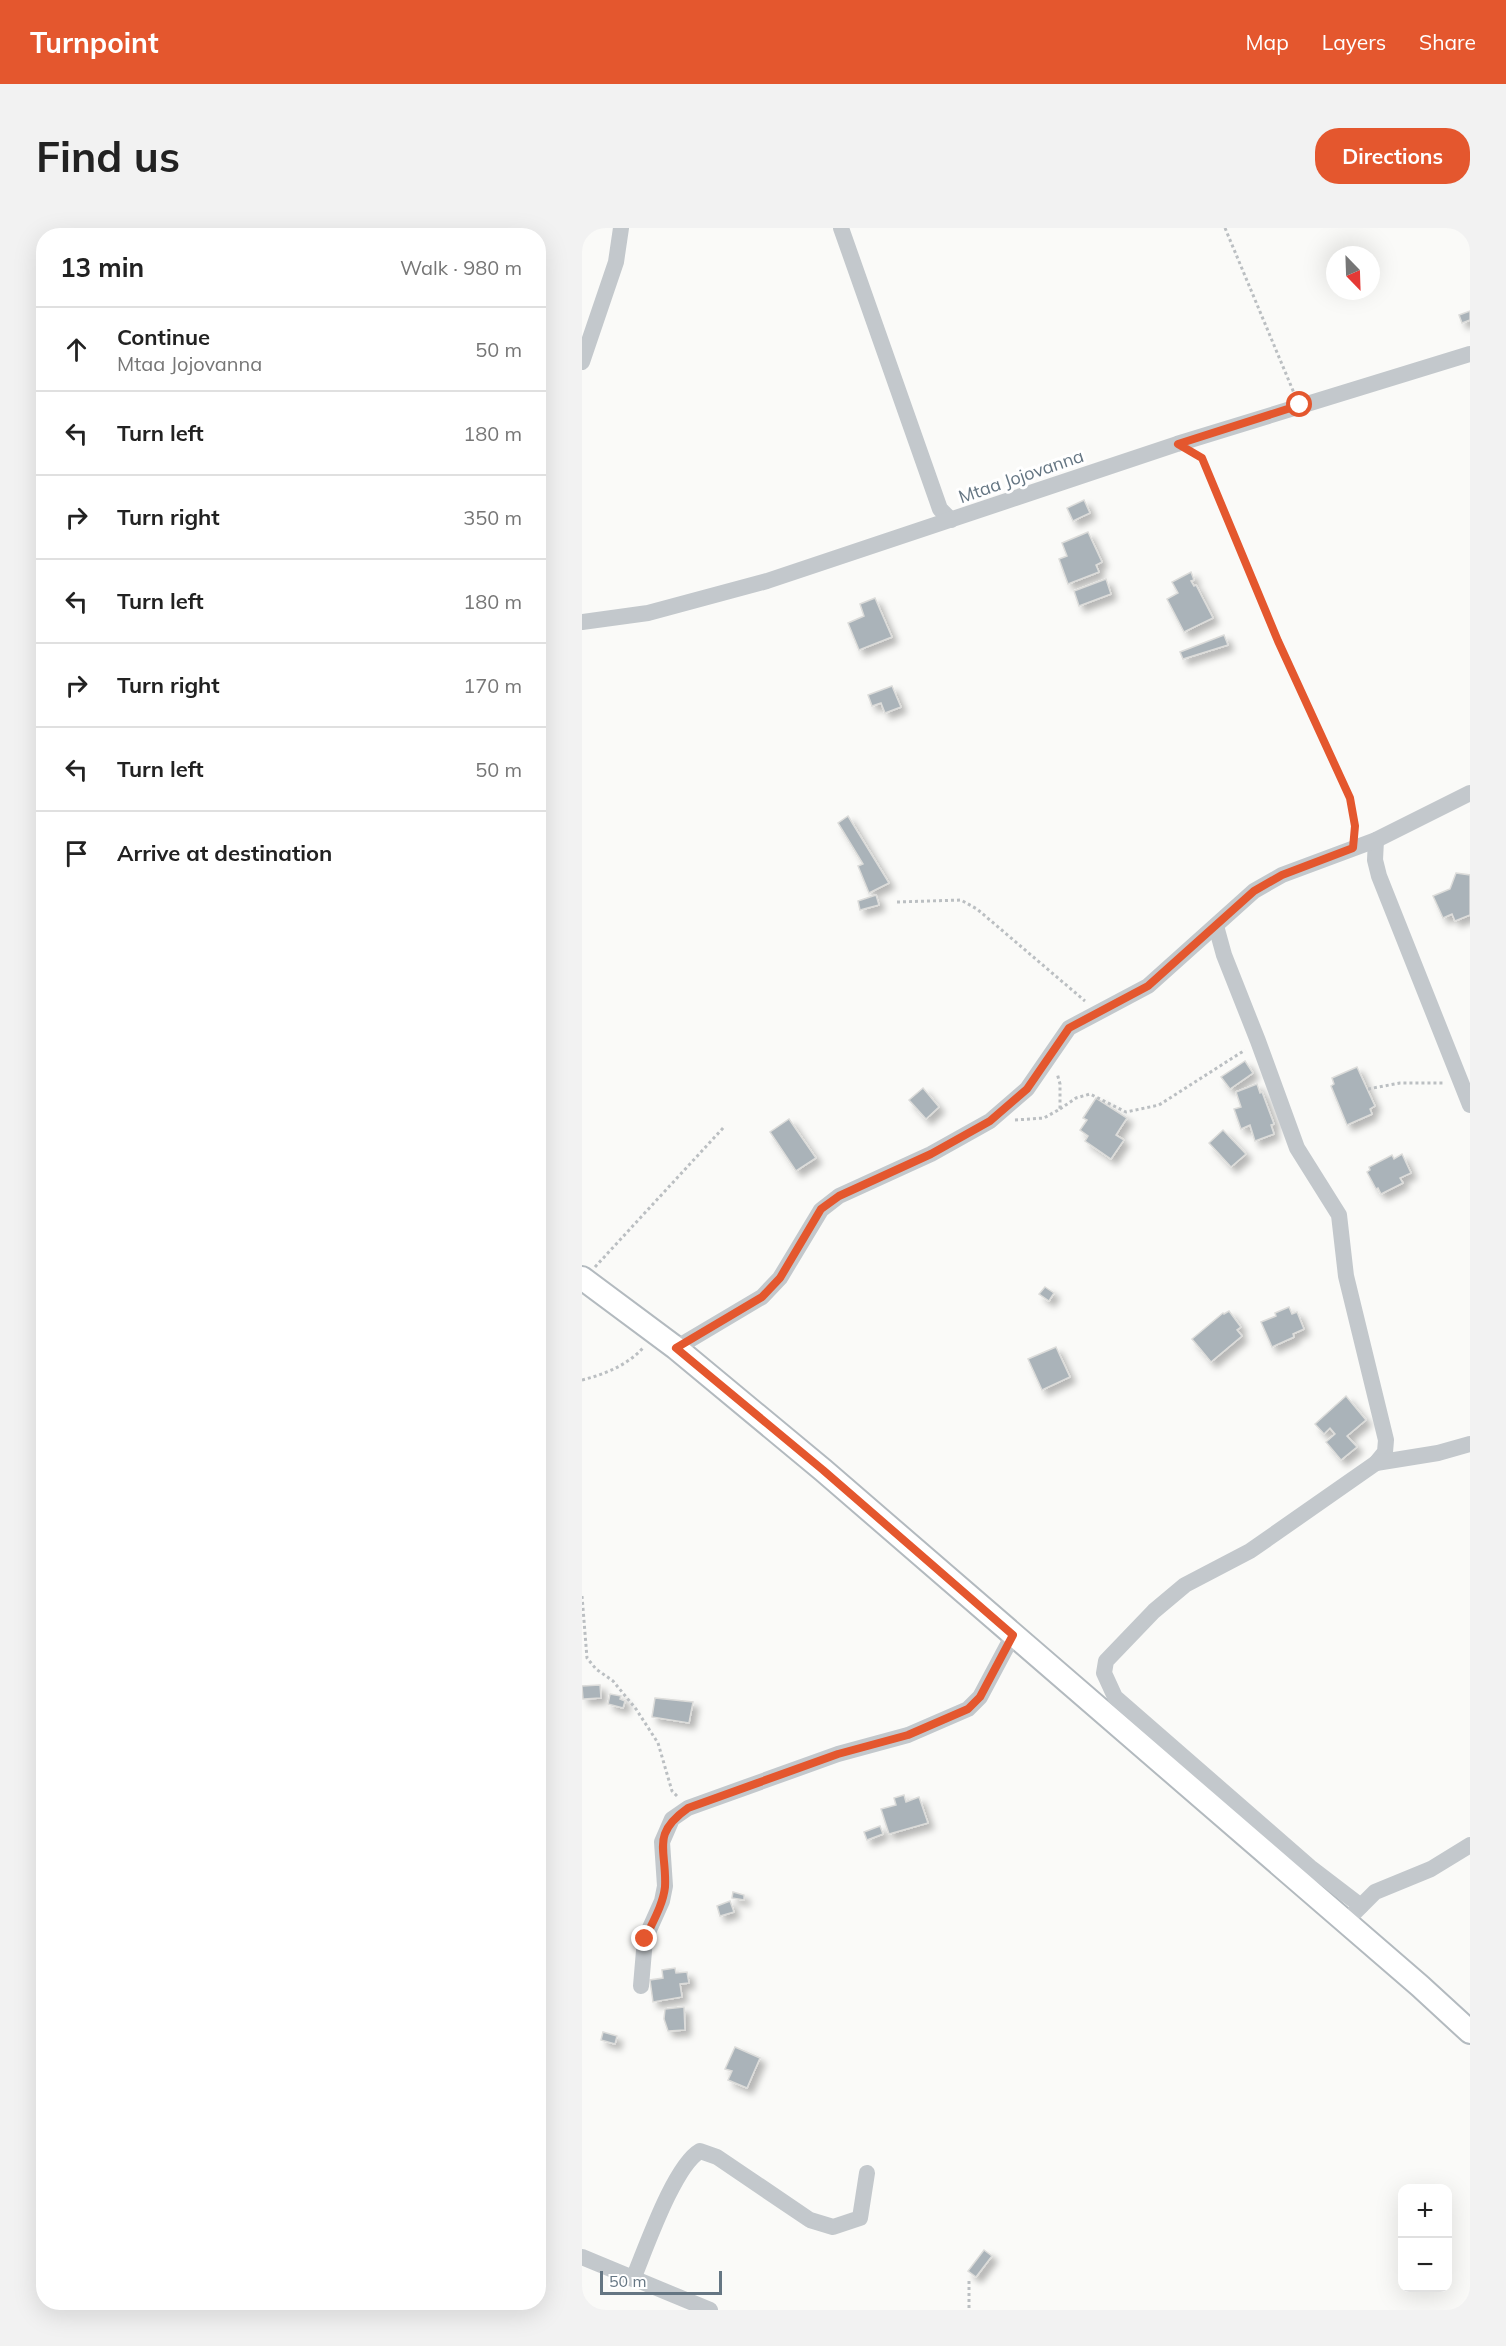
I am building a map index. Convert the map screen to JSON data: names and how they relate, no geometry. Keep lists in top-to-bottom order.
{
  "streets": {
    "street": ["Mtaa Jojovanna"]
  },
  "scale_bar": "50 m",
  "north": "bottom right",
  "page": {
    "header": "Turnpoint",
    "nav": ["Map", "Layers", "Share"],
    "buttons": "Directions",
    "title": "Find us",
    "heading": ["13 min", "Walk · 980 m"],
    "list": [
      ["Continue", "Mtaa Jojovanna", "50 m"],
      ["Turn left", "180 m"],
      ["Turn right", "350 m"],
      ["Turn left", "180 m"],
      ["Turn right", "170 m"],
      ["Turn left", "50 m"],
      "Arrive at destination"
    ],
    "map_buttons": ["+", "−"],
    "scale": "50 m"
  }
}
